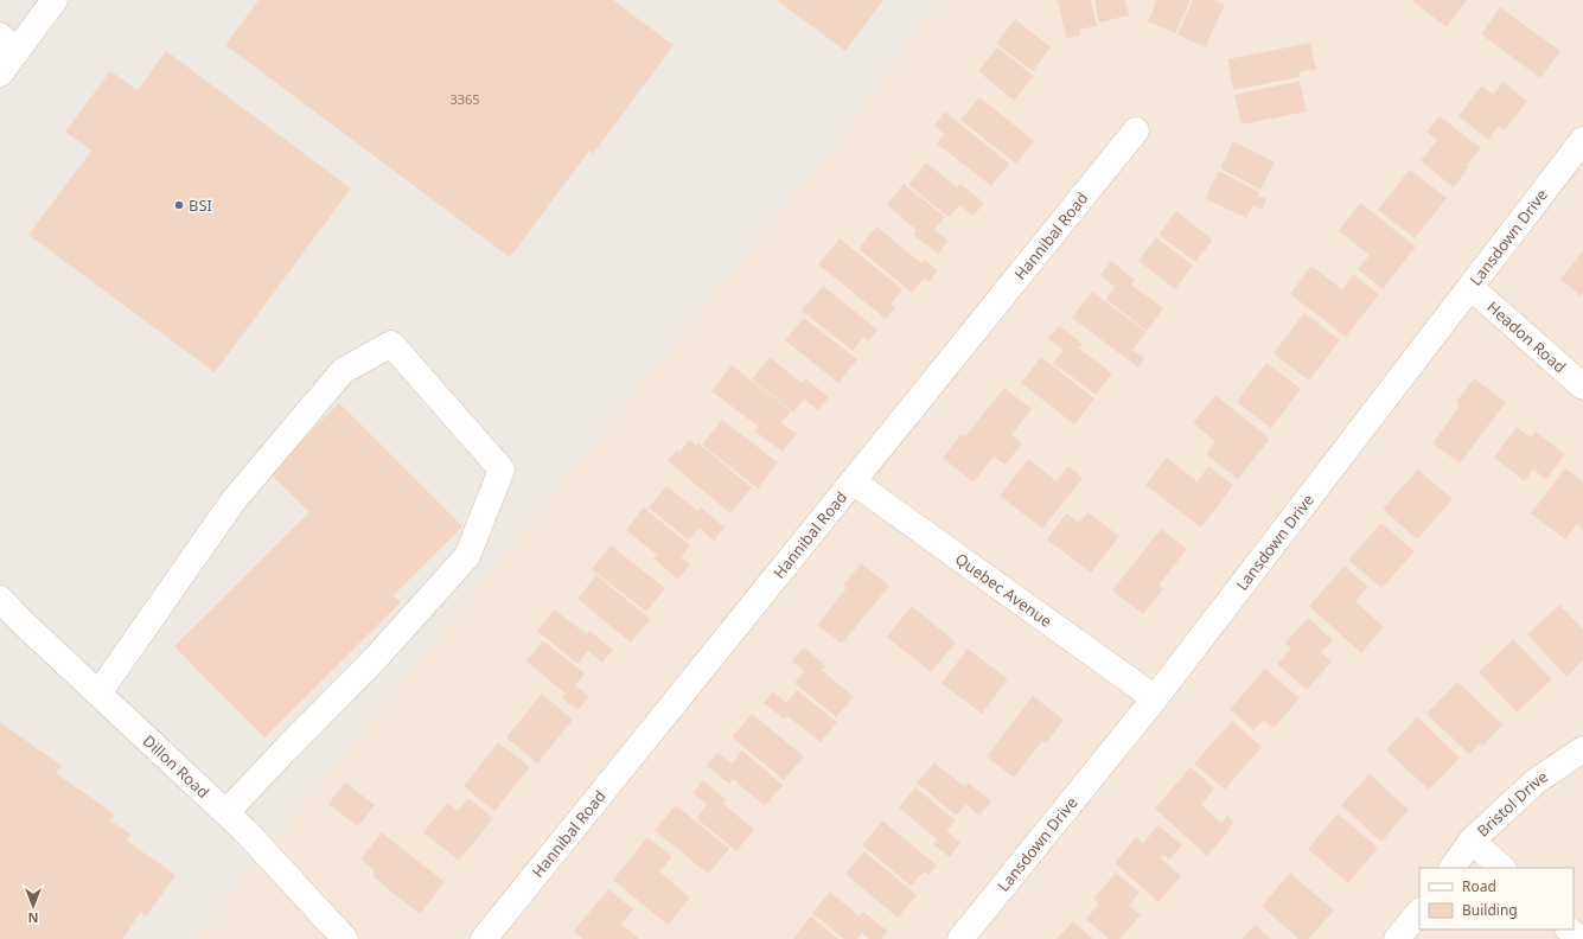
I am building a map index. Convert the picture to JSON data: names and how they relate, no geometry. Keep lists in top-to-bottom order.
{
  "streets": {
    "street": [
      "Hannibal Road",
      "Lansdown Drive",
      "Headon Road",
      "Quebec Avenue",
      "Dillon Road",
      "Bristol Drive"
    ]
  },
  "crossings": [
    ["Hannibal Road", "Quebec Avenue"],
    ["Lansdown Drive", "Headon Road"],
    ["Lansdown Drive", "Quebec Avenue"]
  ],
  "places": ["BSI"],
  "house_numbers": ["3365"],
  "legend": ["Road", "Building"],
  "north": "bottom"
}
